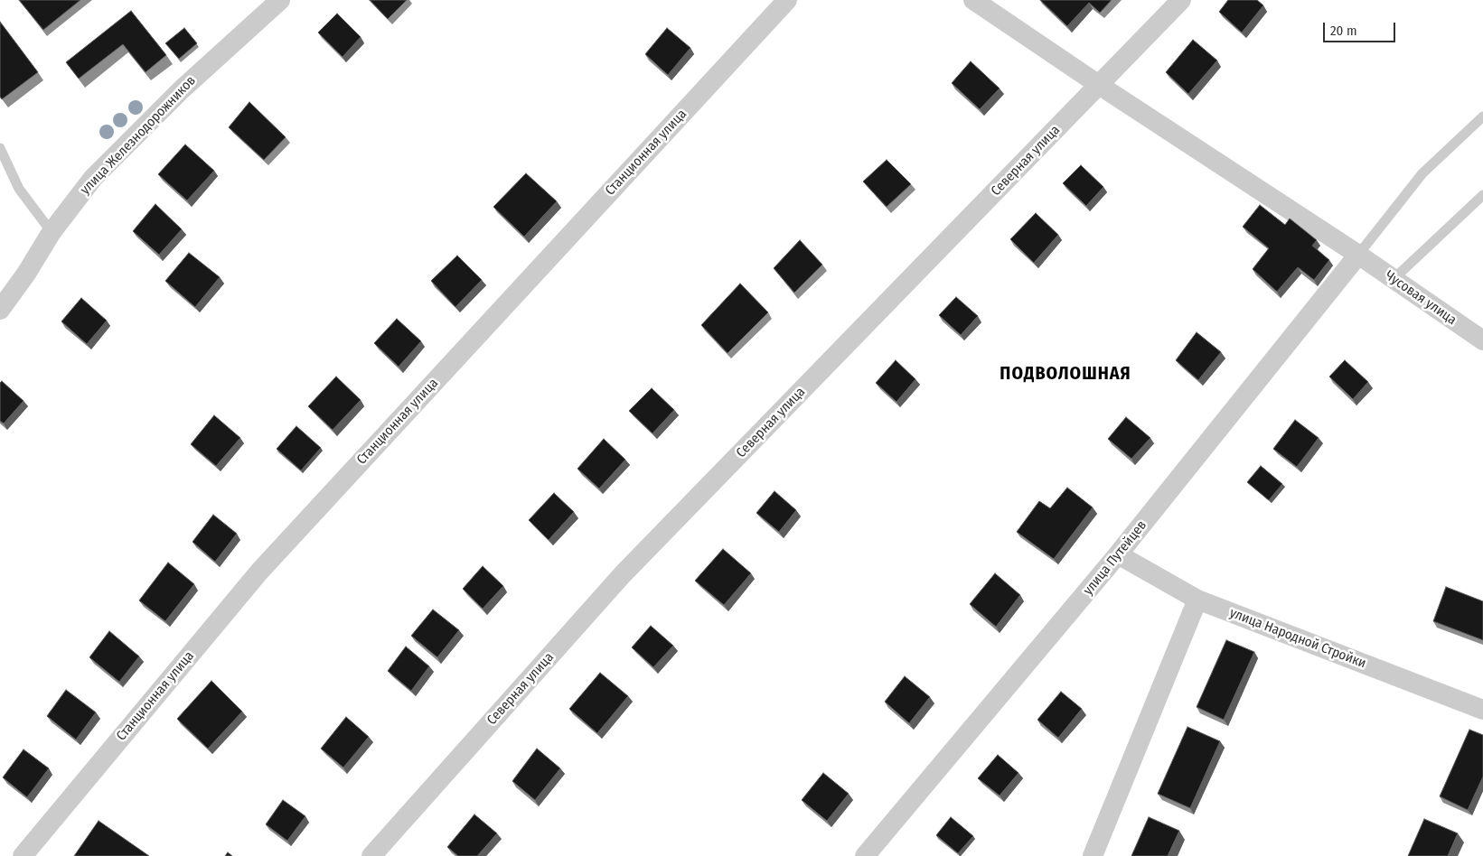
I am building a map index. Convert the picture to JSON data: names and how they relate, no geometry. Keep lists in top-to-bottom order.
{
  "streets": {
    "street": [
      "улица Железнодорожников",
      "Станционная улица",
      "Северная улица",
      "Чусовая улица",
      "улица Путейцев",
      "улица Народной Стройки"
    ]
  },
  "crossings": [
    ["Северная улица", "Чусовая улица"],
    ["Чусовая улица", "улица Путейцев"],
    ["улица Путейцев", "улица Народной Стройки"]
  ],
  "districts": ["ПОДВОЛОШНАЯ"],
  "scale_bar": "20 m"
}
